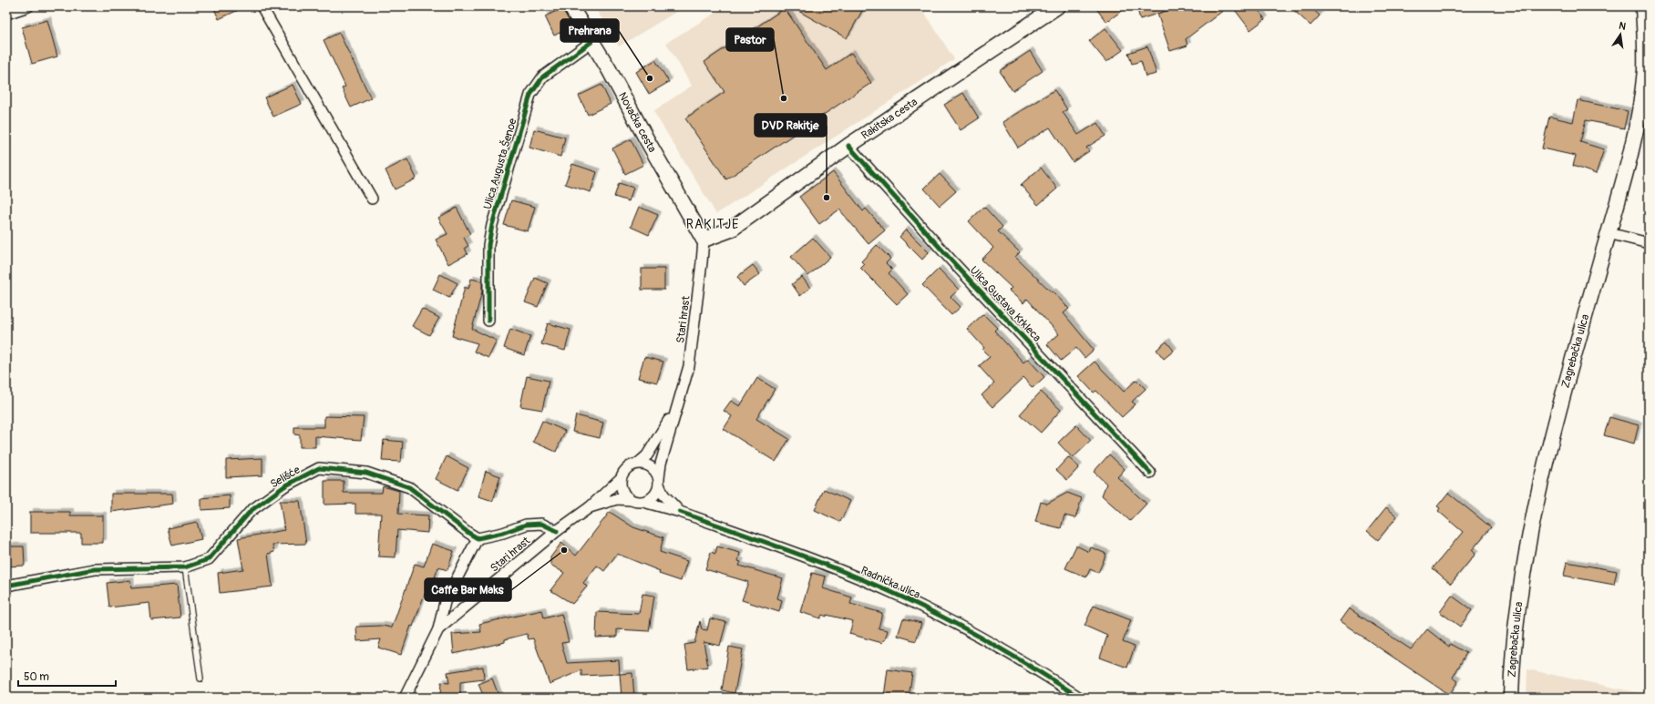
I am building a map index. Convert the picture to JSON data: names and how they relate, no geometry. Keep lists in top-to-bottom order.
{
  "streets": {
    "main road": ["Rakitska cesta", "Novačka cesta", "Zagrebačka ulica"],
    "street": [
      "Ulica Augusta Šenoe",
      "Ulica Gustava Krkleca",
      "Stari hrast",
      "Selišće",
      "Radnička ulica"
    ]
  },
  "crossings": [
    ["Rakitska cesta", "Novačka cesta"],
    ["Rakitska cesta", "Ulica Gustava Krkleca"],
    ["Rakitska cesta", "Stari hrast"],
    ["Novačka cesta", "Ulica Augusta Šenoe"],
    ["Novačka cesta", "Stari hrast"],
    ["Stari hrast", "Radnička ulica"]
  ],
  "districts": ["RAKITJE"],
  "places": [
    "Prehrana",
    "Pastor",
    "DVD Rakitje",
    "Caffe Bar Maks"
  ],
  "scale_bar": "50 m",
  "north": "top"
}
